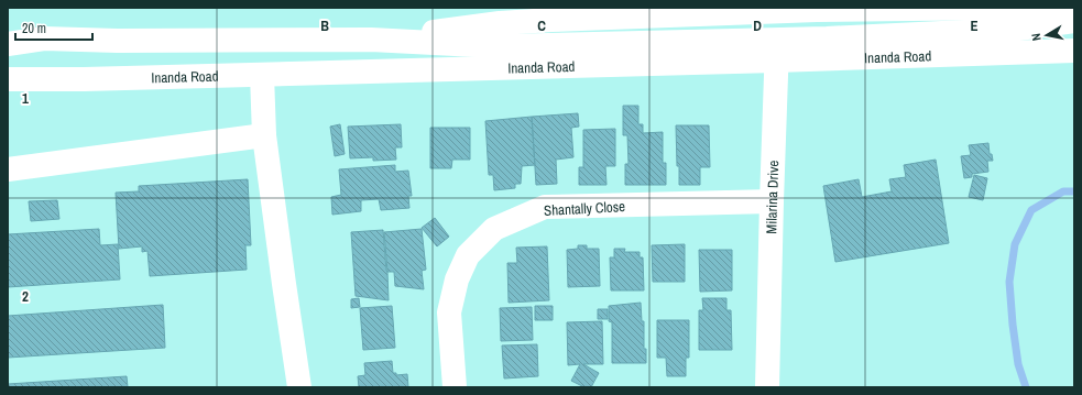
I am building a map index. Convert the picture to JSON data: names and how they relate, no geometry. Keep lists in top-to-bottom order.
{
  "streets": {
    "street": ["Inanda Road", "Milarina Drive", "Shantally Close"]
  },
  "crossings": [
    ["Inanda Road", "Milarina Drive"],
    ["Milarina Drive", "Shantally Close"]
  ],
  "scale_bar": "20 m",
  "north": "left",
  "grid": {
    "columns": [
      "B",
      "C",
      "D",
      "E"
    ],
    "rows": ["1", "2"]
  }
}
